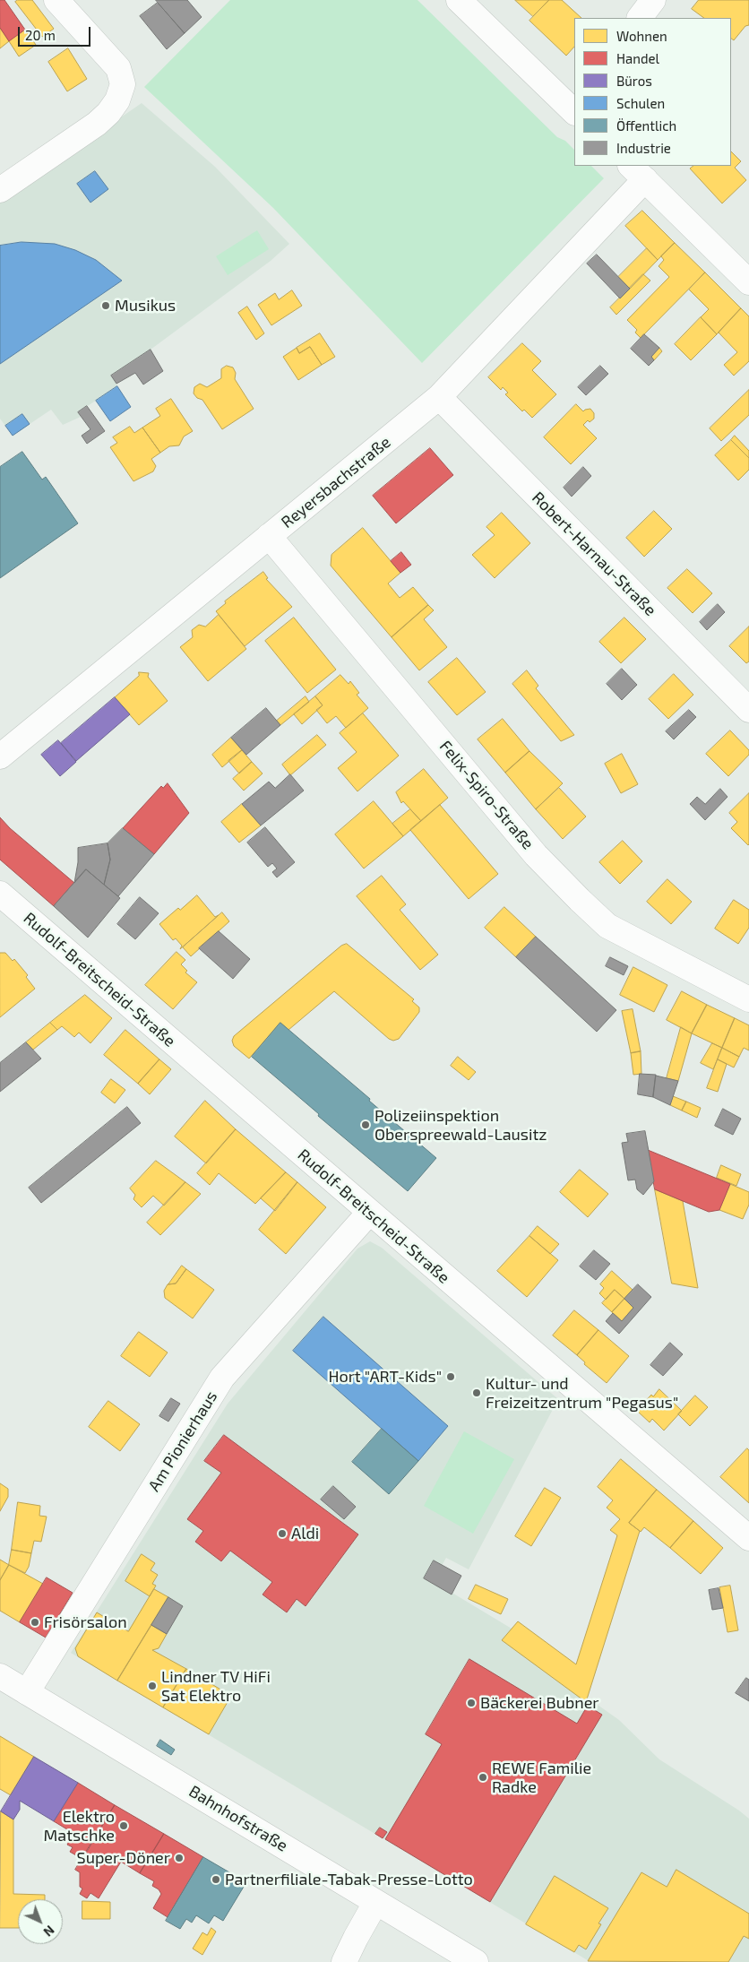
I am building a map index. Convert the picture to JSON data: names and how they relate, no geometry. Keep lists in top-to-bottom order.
{
  "streets": {
    "street": [
      "Reyersbachstraße",
      "Robert-Harnau-Straße",
      "Felix-Spiro-Straße",
      "Rudolf-Breitscheid-Straße",
      "Am Pionierhaus",
      "Bahnhofstraße"
    ]
  },
  "crossings": [
    ["Reyersbachstraße", "Robert-Harnau-Straße"],
    ["Reyersbachstraße", "Felix-Spiro-Straße"],
    ["Rudolf-Breitscheid-Straße", "Am Pionierhaus"],
    ["Am Pionierhaus", "Bahnhofstraße"]
  ],
  "places": [
    "Musikus",
    "Polizeiinspektion Oberspreewald-Lausitz",
    "Hort \"ART-Kids\"",
    "Kultur- und Freizeitzentrum \"Pegasus\"",
    "Aldi",
    "Frisörsalon",
    "Lindner TV HiFi Sat Elektro",
    "Bäckerei Bubner",
    "REWE Familie Radke",
    "Elektro Matschke",
    "Super-Döner",
    "Partnerfiliale-Tabak-Presse-Lotto"
  ],
  "legend": [
    "Wohnen",
    "Handel",
    "Büros",
    "Schulen",
    "Öffentlich",
    "Industrie"
  ],
  "scale_bar": "20 m",
  "north": "bottom right"
}
